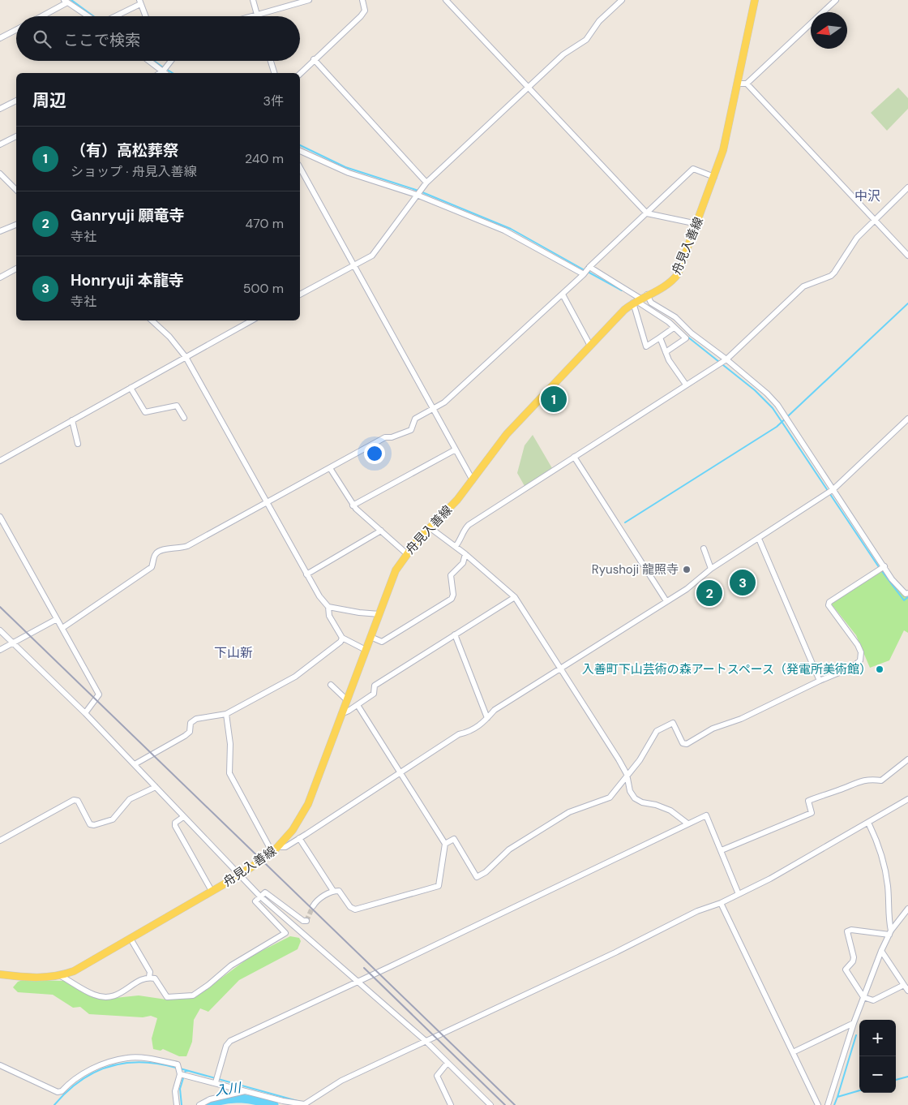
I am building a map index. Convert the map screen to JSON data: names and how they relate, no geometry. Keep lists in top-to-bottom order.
{
  "streets": {
    "main road": ["舟見入善線"]
  },
  "districts": ["中沢", "下山新"],
  "water": ["入川"],
  "places": ["Ryushoji 龍照寺", "入善町下山芸術の森アートスペース（発電所美術館）"],
  "north": "left",
  "page": {
    "search": "ここで検索",
    "heading": ["周辺", "3件"],
    "list": [
      {
        "mark": "1",
        "name": "（有）高松葬祭",
        "note": "ショップ · 舟見入善線",
        "value": "240 m"
      },
      {
        "mark": "2",
        "name": "Ganryuji 願竜寺",
        "note": "寺社",
        "value": "470 m"
      },
      {
        "mark": "3",
        "name": "Honryuji 本龍寺",
        "note": "寺社",
        "value": "500 m"
      }
    ],
    "pins": ["1", "3", "2"],
    "map_buttons": ["+", "−"]
  }
}
